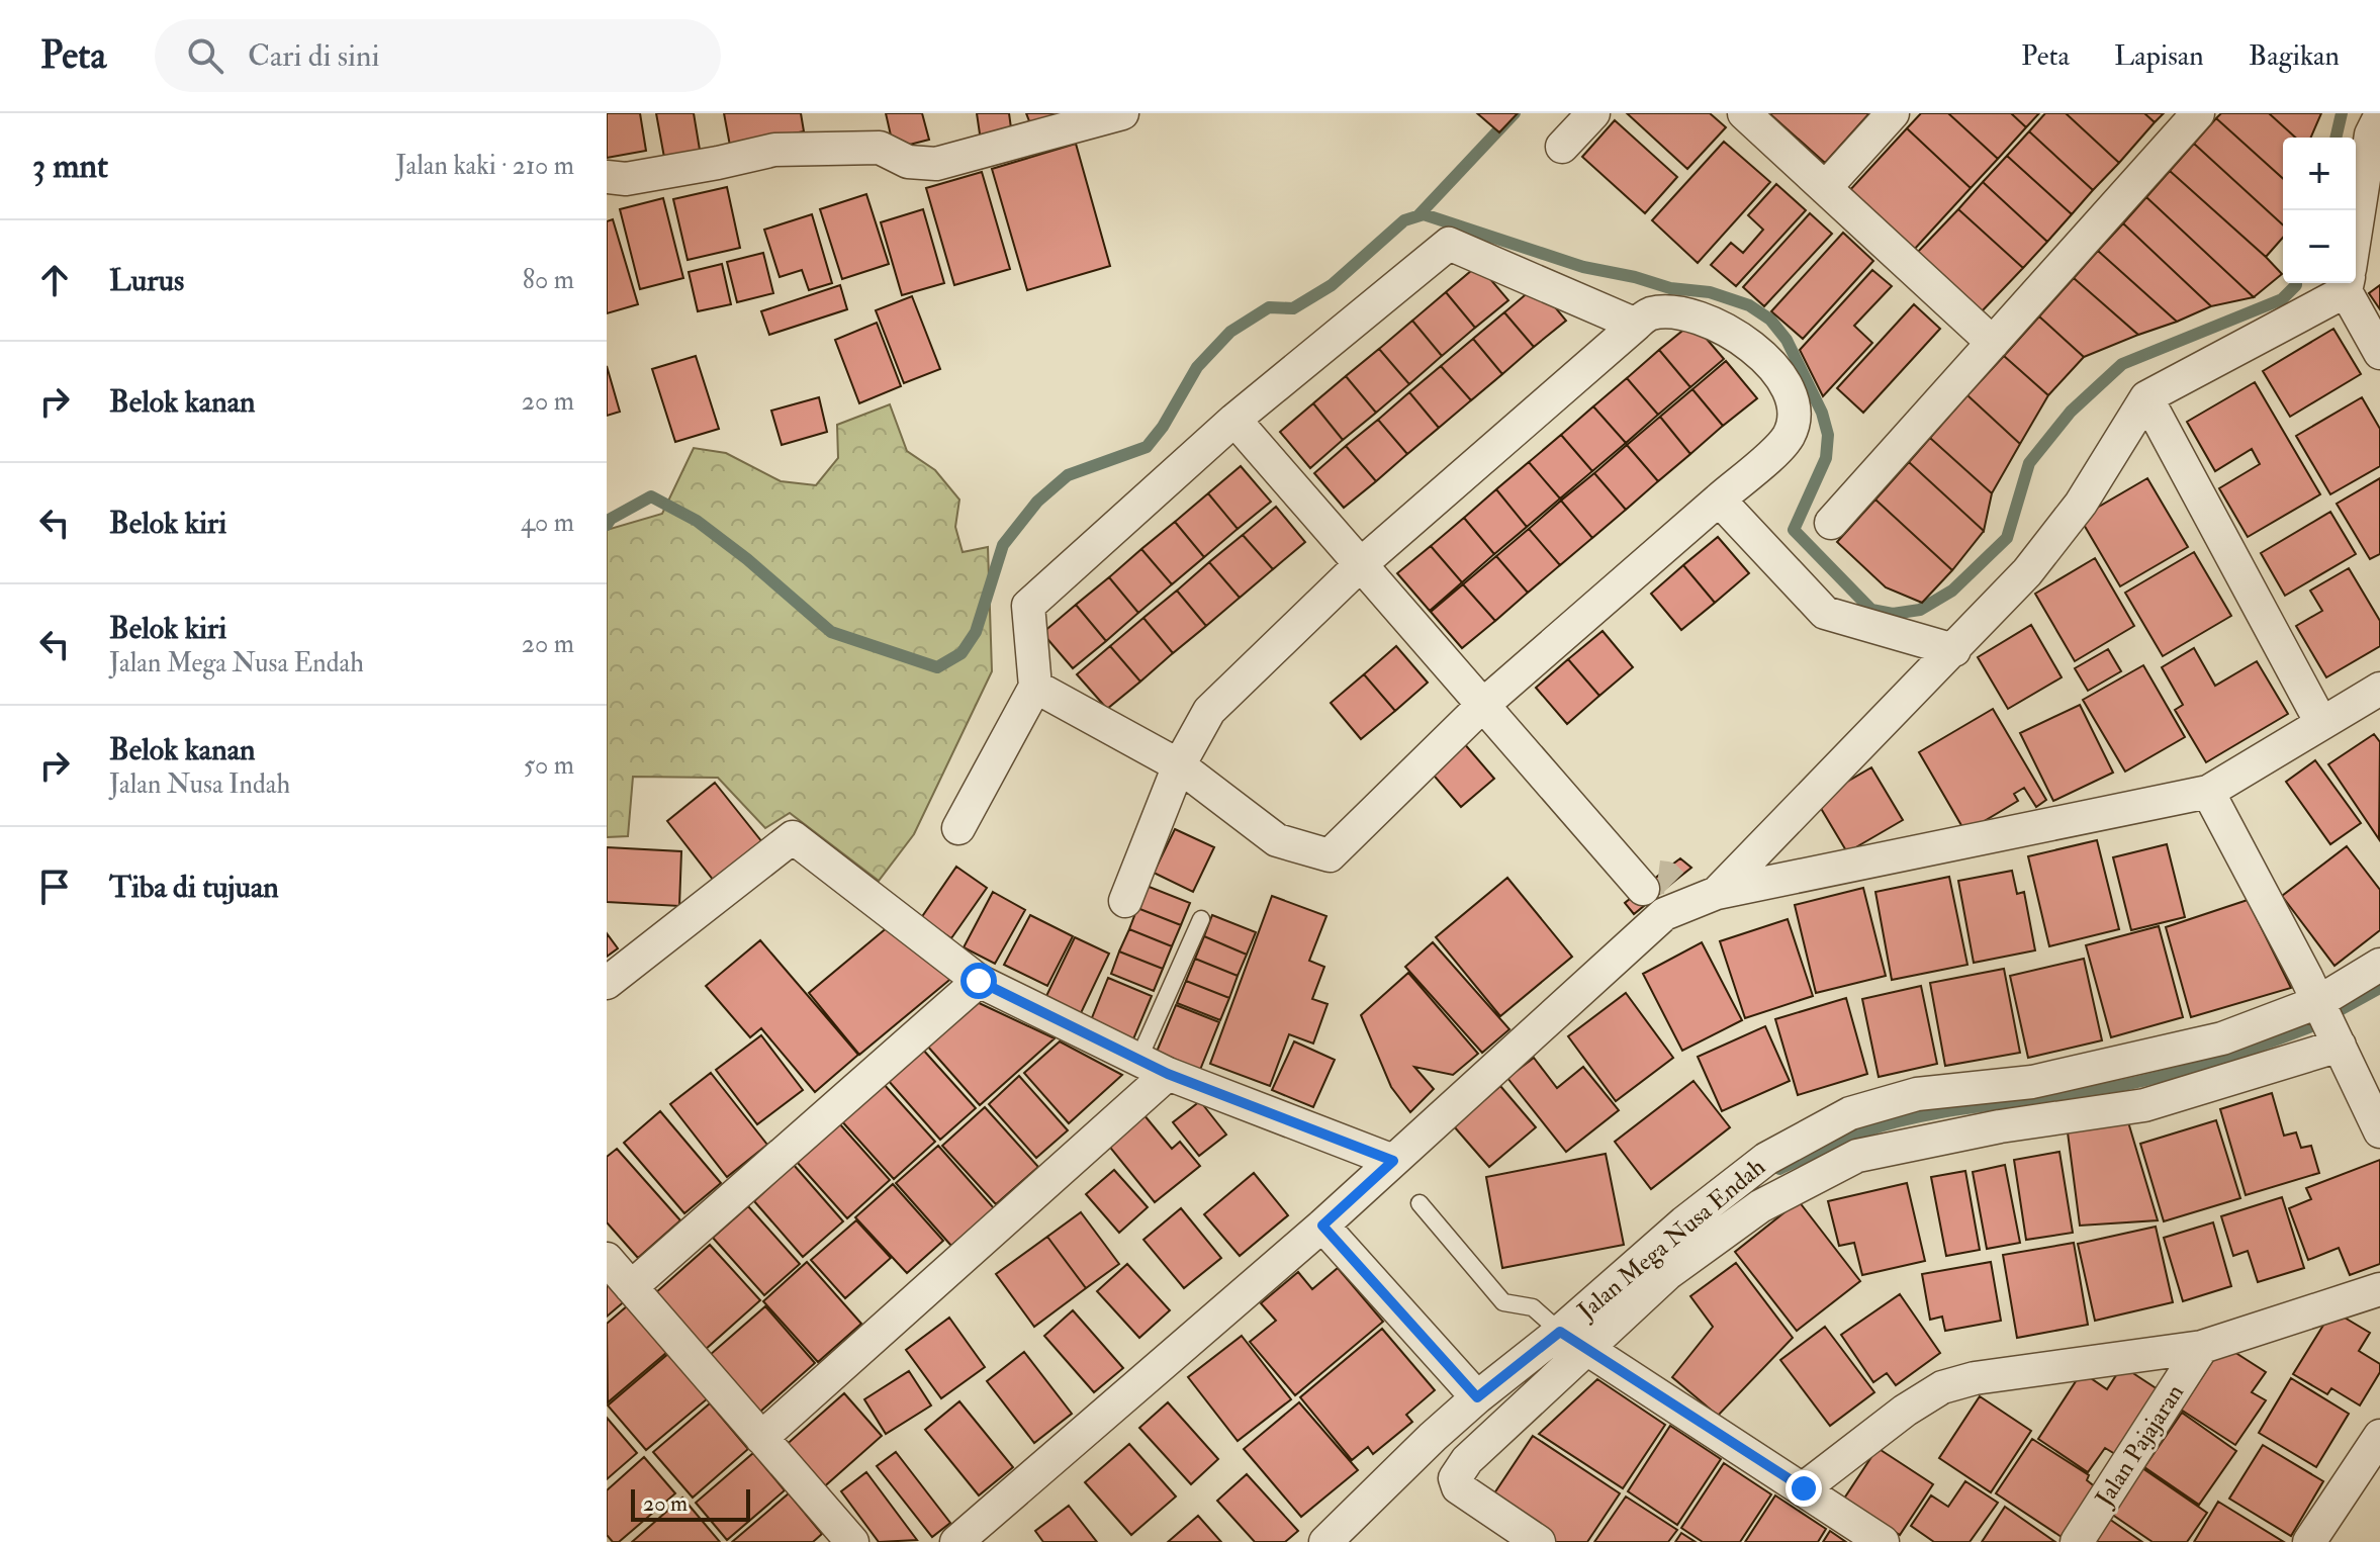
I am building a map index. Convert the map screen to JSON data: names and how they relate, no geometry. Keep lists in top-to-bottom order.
{
  "streets": {
    "street": ["Jalan Mega Nusa Endah", "Jalan Pajajaran"]
  },
  "scale_bar": "20 m",
  "page": {
    "header": "Peta",
    "search": "Cari di sini",
    "nav": ["Peta", "Lapisan", "Bagikan"],
    "heading": ["3 mnt", "Jalan kaki · 210 m"],
    "map_buttons": ["+", "−"],
    "list": [
      ["Lurus", "80 m"],
      ["Belok kanan", "20 m"],
      ["Belok kiri", "40 m"],
      ["Belok kiri", "Jalan Mega Nusa Endah", "20 m"],
      ["Belok kanan", "Jalan Nusa Indah", "50 m"],
      "Tiba di tujuan"
    ],
    "scale": "20 m"
  }
}
